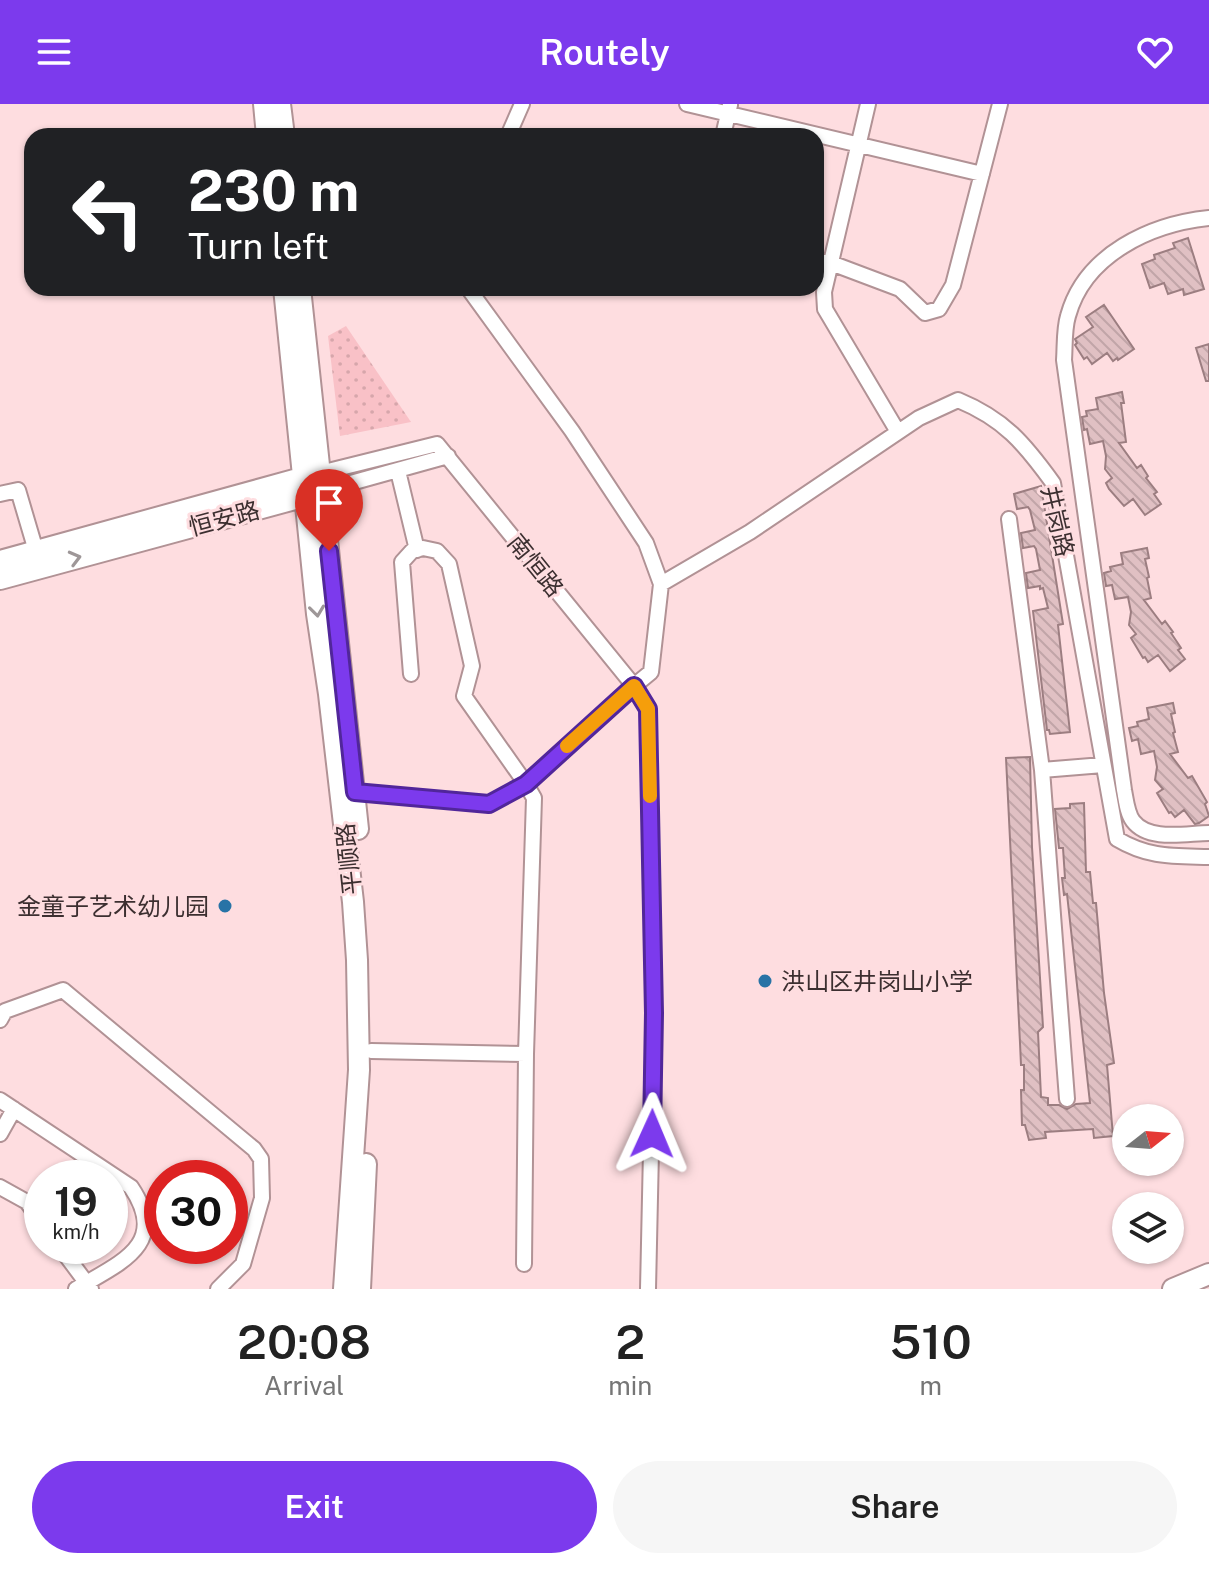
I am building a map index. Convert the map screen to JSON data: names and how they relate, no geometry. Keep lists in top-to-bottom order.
{
  "streets": {
    "main road": ["恒安路", "平顺路"],
    "street": ["井岗路", "南恒路"]
  },
  "crossings": [
    ["恒安路", "南恒路"],
    ["恒安路", "平顺路"]
  ],
  "one_way": ["恒安路"],
  "places": ["金童子艺术幼儿园", "洪山区井岗山小学"],
  "north": "right",
  "page": {
    "header": "Routely",
    "turn": ["230 m", "Turn left"],
    "speed": "19 km/h",
    "limit": "30",
    "eta": [
      "20:08",
      "Arrival",
      "2",
      "min",
      "510",
      "m"
    ],
    "buttons": ["Exit", "Share"]
  }
}
